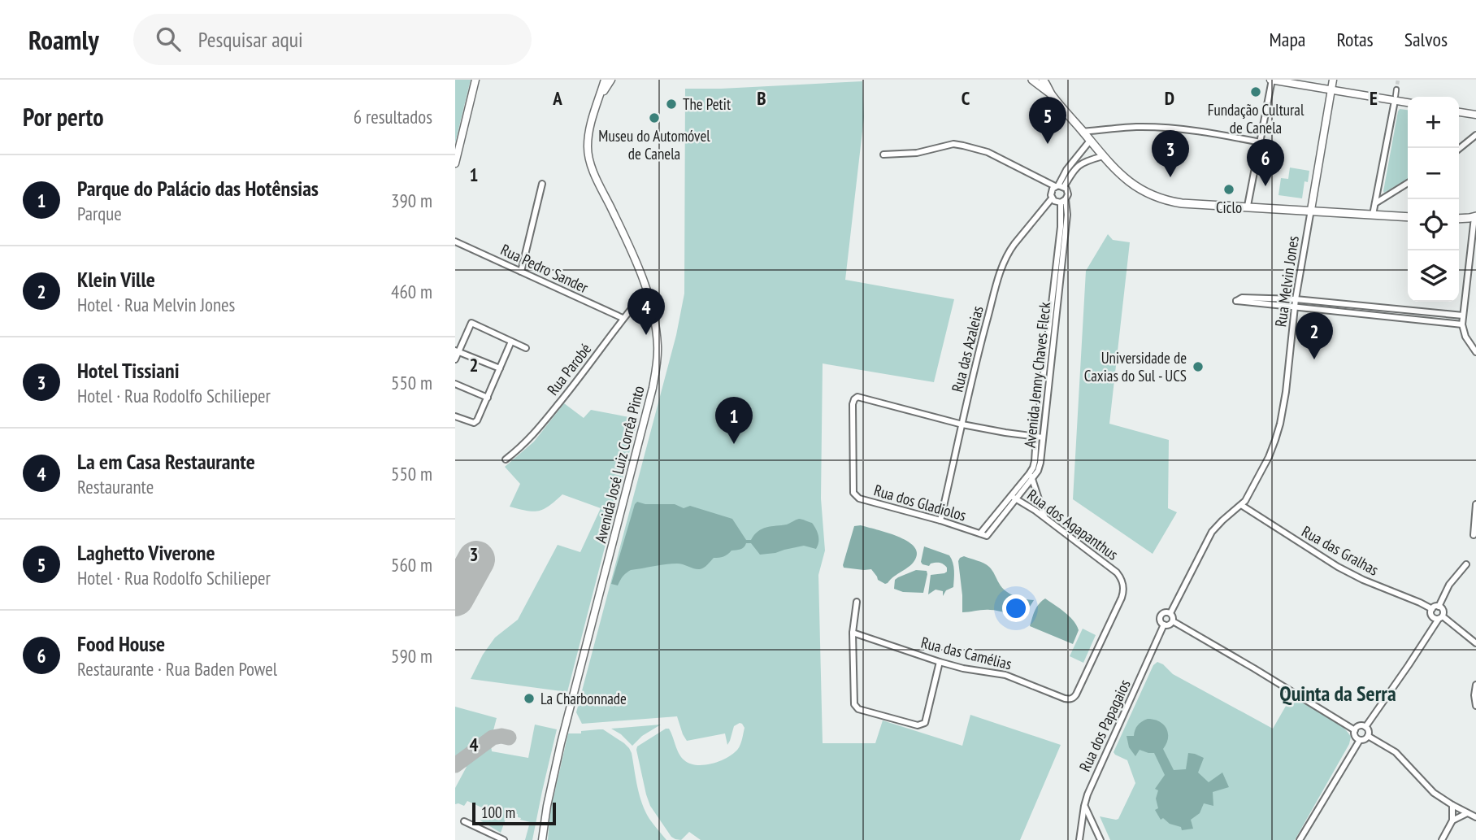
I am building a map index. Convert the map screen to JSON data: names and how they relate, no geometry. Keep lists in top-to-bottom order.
{
  "streets": {
    "street": [
      "Rua Pedro Sander",
      "Rua Melvin Jones",
      "Rua das Azaleias",
      "Rua Parobé",
      "Avenida Jenny Chaves Fleck",
      "Avenida José Luiz Corrêa Pinto",
      "Rua dos Gladiolos",
      "Rua dos Agapanthus",
      "Rua das Gralhas",
      "Rua das Camélias",
      "Rua dos Papagaios"
    ]
  },
  "crossings": [
    ["Rua Pedro Sander", "Rua Parobé"],
    ["Rua Melvin Jones", "Rua das Gralhas"],
    ["Rua das Azaleias", "Avenida Jenny Chaves Fleck"],
    ["Rua das Azaleias", "Rua dos Gladiolos"],
    ["Rua Parobé", "Avenida José Luiz Corrêa Pinto"],
    ["Avenida Jenny Chaves Fleck", "Rua dos Gladiolos"],
    ["Avenida Jenny Chaves Fleck", "Rua dos Agapanthus"],
    ["Rua dos Agapanthus", "Rua das Camélias"]
  ],
  "districts": ["Quinta da Serra"],
  "places": [
    "Fundação Cultural de Canela",
    "The Petit",
    "Museu do Automóvel de Canela",
    "Ciclo",
    "Universidade de Caxias do Sul - UCS",
    "La Charbonnade"
  ],
  "scale_bar": "100 m",
  "page": {
    "header": "Roamly",
    "search": "Pesquisar aqui",
    "nav": ["Mapa", "Rotas", "Salvos"],
    "heading": ["Por perto", "6 resultados"],
    "map_buttons": ["+", "−"],
    "pins": [
      "5",
      "3",
      "6",
      "4",
      "2",
      "1"
    ],
    "list": [
      {
        "mark": "1",
        "name": "Parque do Palácio das Hotênsias",
        "note": "Parque",
        "value": "390 m"
      },
      {
        "mark": "2",
        "name": "Klein Ville",
        "note": "Hotel · Rua Melvin Jones",
        "value": "460 m"
      },
      {
        "mark": "3",
        "name": "Hotel Tissiani",
        "note": "Hotel · Rua Rodolfo Schilieper",
        "value": "550 m"
      },
      {
        "mark": "4",
        "name": "La em Casa Restaurante",
        "note": "Restaurante",
        "value": "550 m"
      },
      {
        "mark": "5",
        "name": "Laghetto Viverone",
        "note": "Hotel · Rua Rodolfo Schilieper",
        "value": "560 m"
      },
      {
        "mark": "6",
        "name": "Food House",
        "note": "Restaurante · Rua Baden Powel",
        "value": "590 m"
      }
    ],
    "scale": "100 m"
  },
  "grid": {
    "columns": [
      "A",
      "B",
      "C",
      "D",
      "E"
    ],
    "rows": [
      "1",
      "2",
      "3",
      "4"
    ]
  }
}
